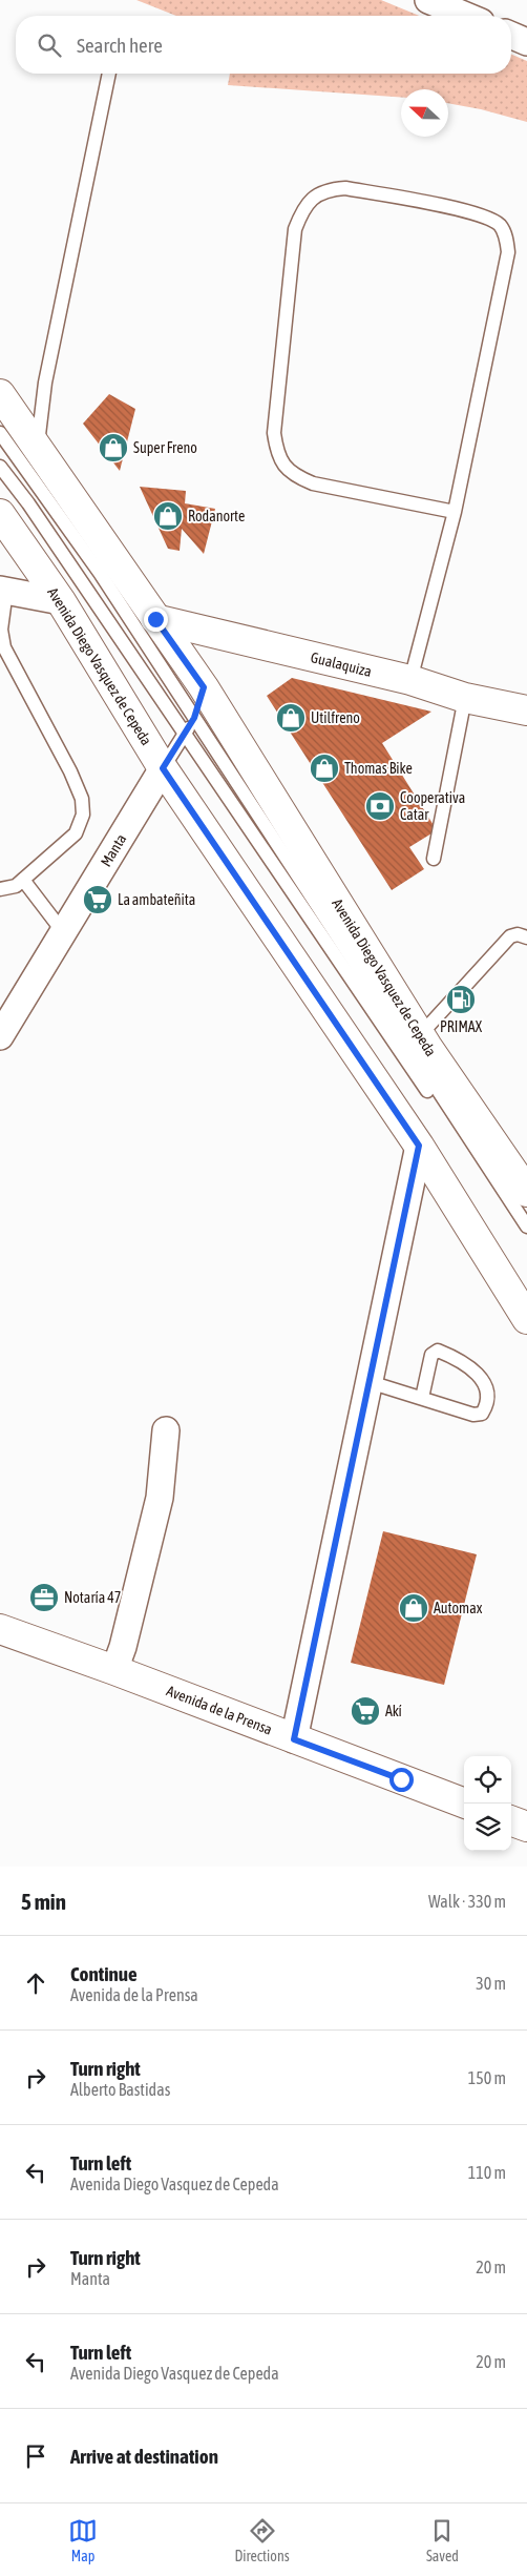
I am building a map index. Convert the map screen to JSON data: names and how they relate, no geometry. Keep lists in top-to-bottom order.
{
  "streets": {
    "main road": ["Gualaquiza", "Avenida Diego Vasquez de Cepeda", "Avenida de la Prensa"],
    "street": ["Manta"]
  },
  "crossings": [
    ["Gualaquiza", "Avenida Diego Vasquez de Cepeda"],
    ["Avenida Diego Vasquez de Cepeda", "Manta"]
  ],
  "places": {
    "shop": [
      "Super Freno",
      "Rodanorte",
      "Utilfreno",
      "Thomas Bike",
      "Automax"
    ],
    "bank": ["Cooperativa Catar"],
    "supermarket": ["La ambateñita", "Akí"],
    "fuel station": ["PRIMAX"],
    "office": ["Notaría 47"]
  },
  "north": "left",
  "page": {
    "search": "Search here",
    "heading": ["5 min", "Walk · 330 m"],
    "list": [
      ["Continue", "Avenida de la Prensa", "30 m"],
      ["Turn right", "Alberto Bastidas", "150 m"],
      ["Turn left", "Avenida Diego Vasquez de Cepeda", "110 m"],
      ["Turn right", "Manta", "20 m"],
      ["Turn left", "Avenida Diego Vasquez de Cepeda", "20 m"],
      "Arrive at destination"
    ],
    "nav": ["Map", "Directions", "Saved"]
  }
}
